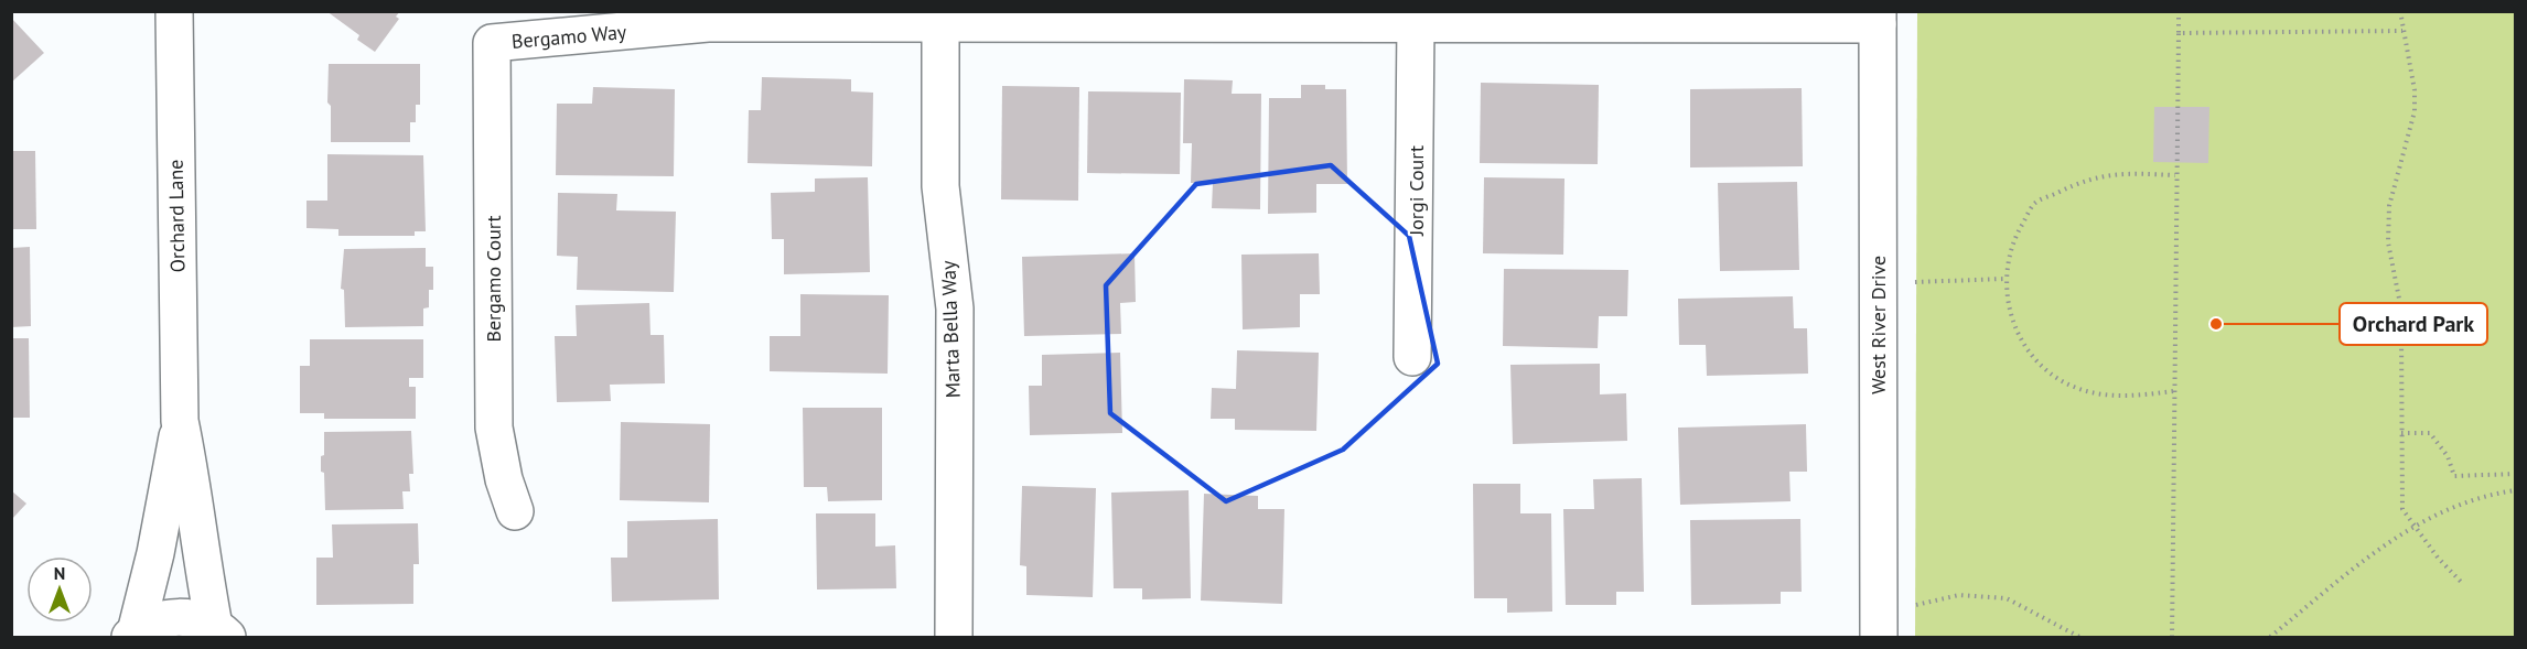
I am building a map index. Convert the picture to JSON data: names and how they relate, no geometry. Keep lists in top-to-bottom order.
{
  "streets": {
    "street": [
      "Bergamo Way",
      "Jorgi Court",
      "Orchard Lane",
      "Bergamo Court",
      "West River Drive",
      "Marta Bella Way"
    ]
  },
  "crossings": [
    ["Bergamo Way", "Jorgi Court"],
    ["Bergamo Way", "Bergamo Court"],
    ["Bergamo Way", "West River Drive"],
    ["Bergamo Way", "Marta Bella Way"]
  ],
  "places": ["Orchard Park"],
  "north": "top"
}
